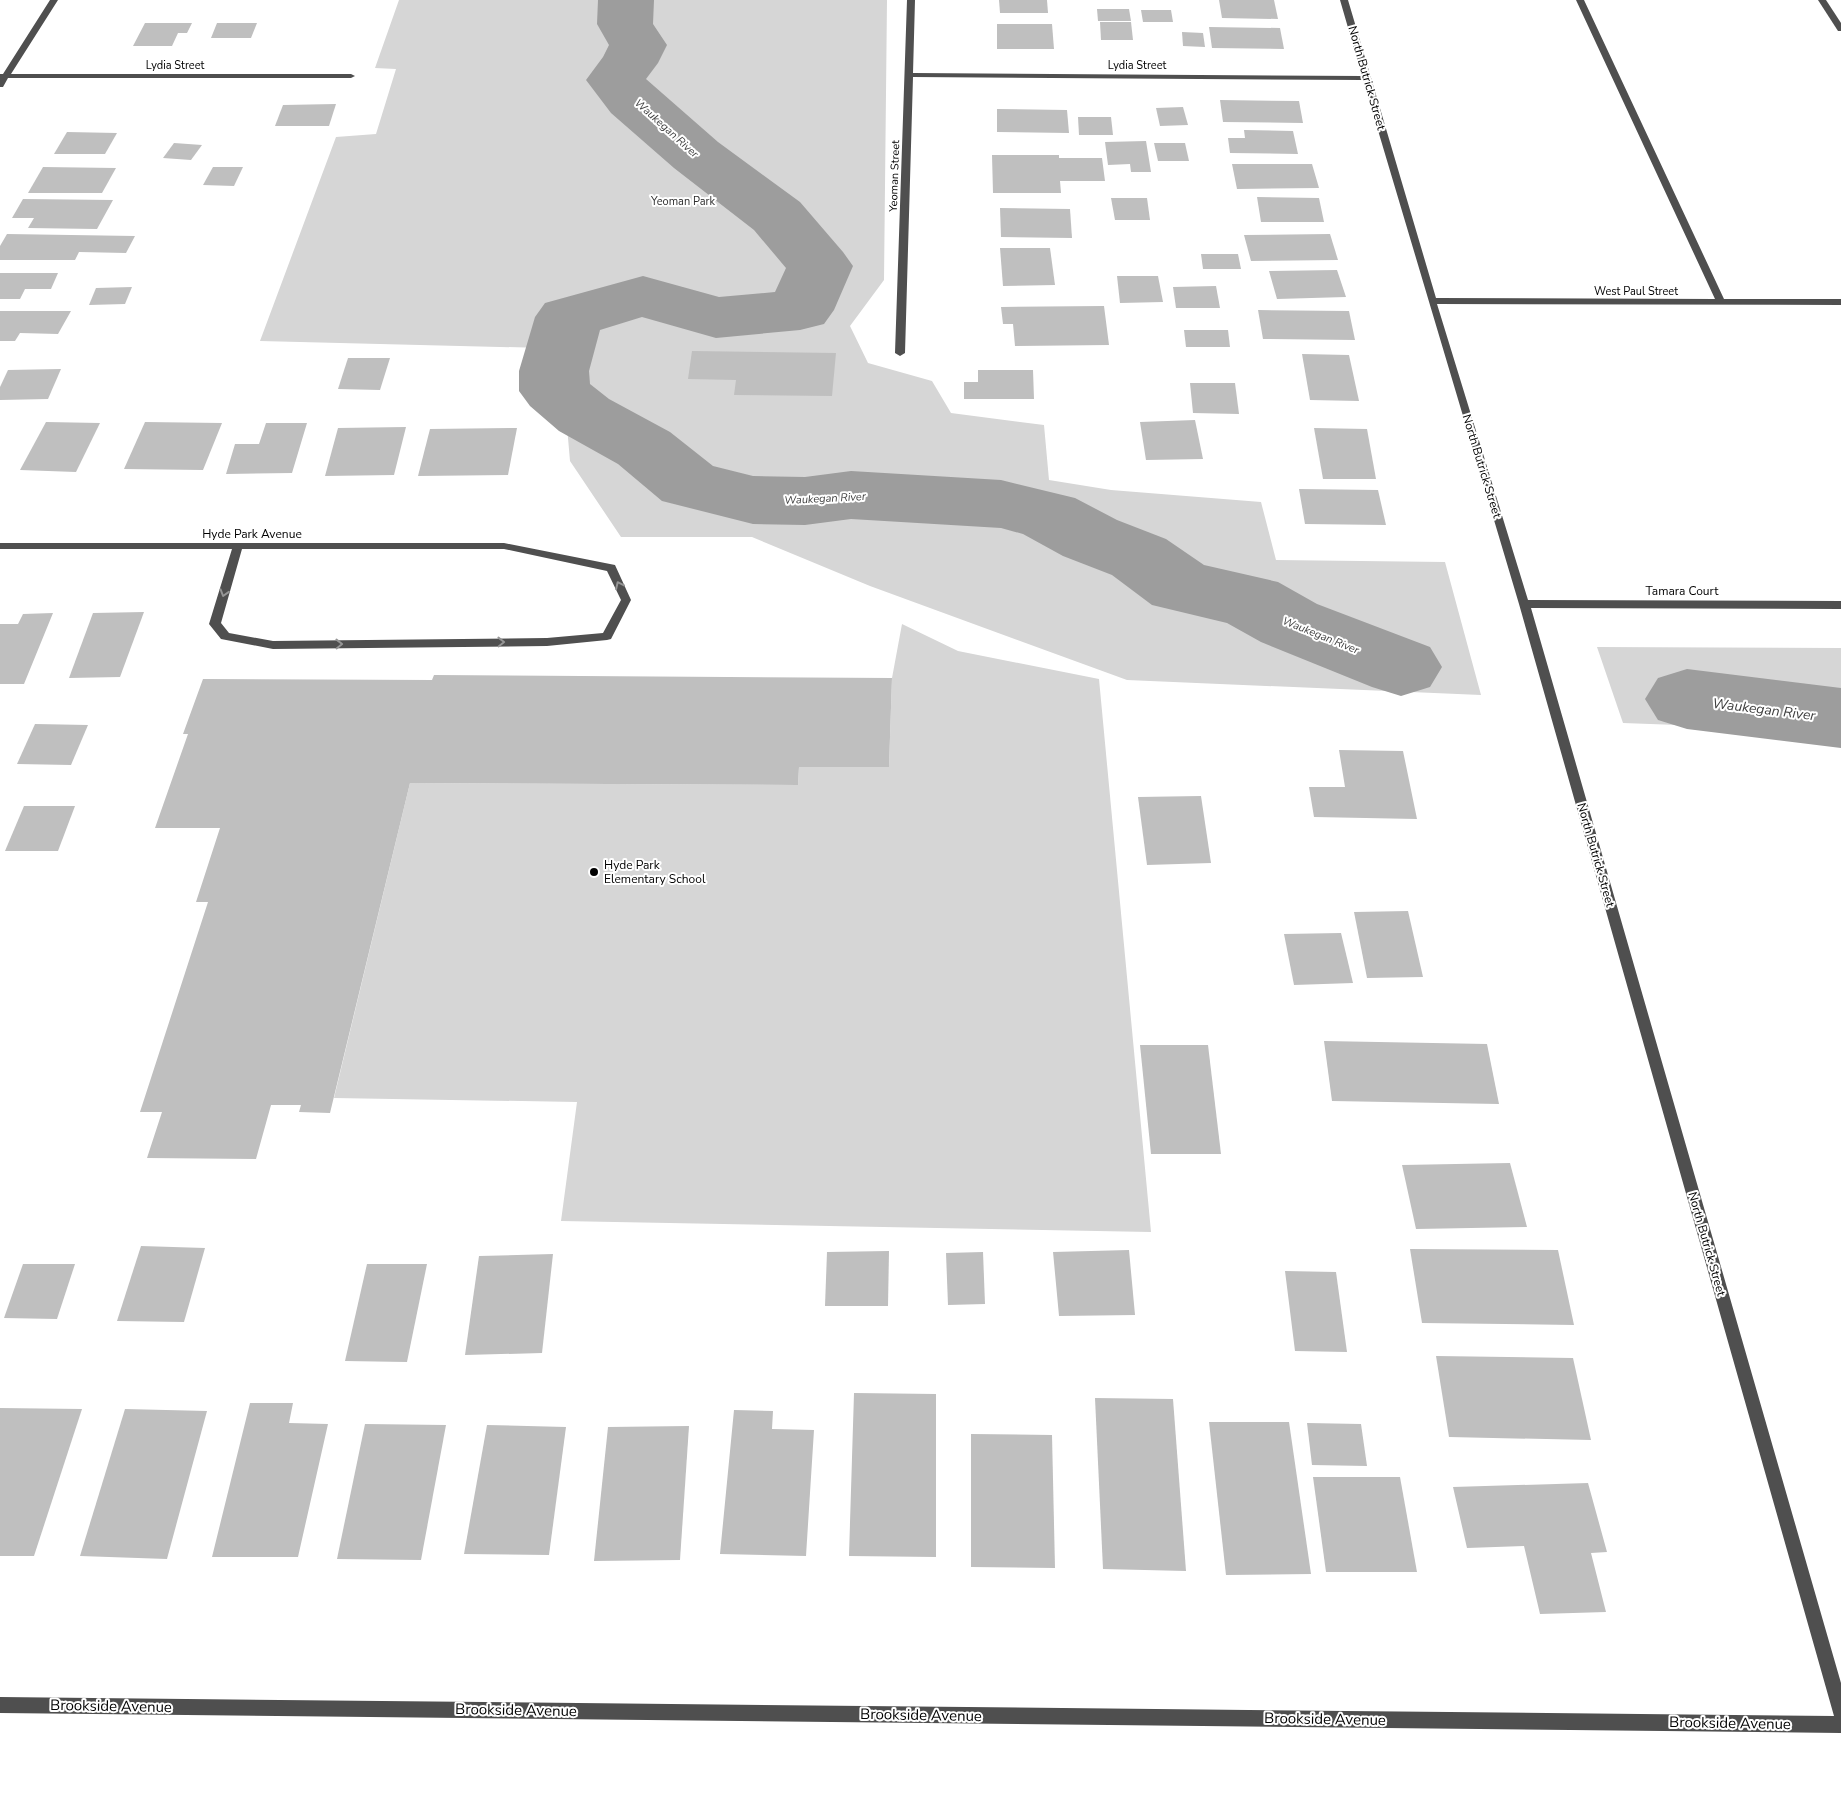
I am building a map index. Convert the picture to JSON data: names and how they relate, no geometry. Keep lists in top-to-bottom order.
{
  "streets": {
    "street": [
      "Lydia Street",
      "North Butrick Street",
      "Yeoman Street",
      "West Paul Street",
      "Hyde Park Avenue",
      "Tamara Court",
      "Brookside Avenue"
    ]
  },
  "crossings": [
    ["Lydia Street", "North Butrick Street"],
    ["Lydia Street", "Yeoman Street"],
    ["North Butrick Street", "West Paul Street"],
    ["North Butrick Street", "Tamara Court"]
  ],
  "water": ["Waukegan River"],
  "parks": ["Yeoman Park"],
  "places": ["Hyde Park Elementary School"]
}
